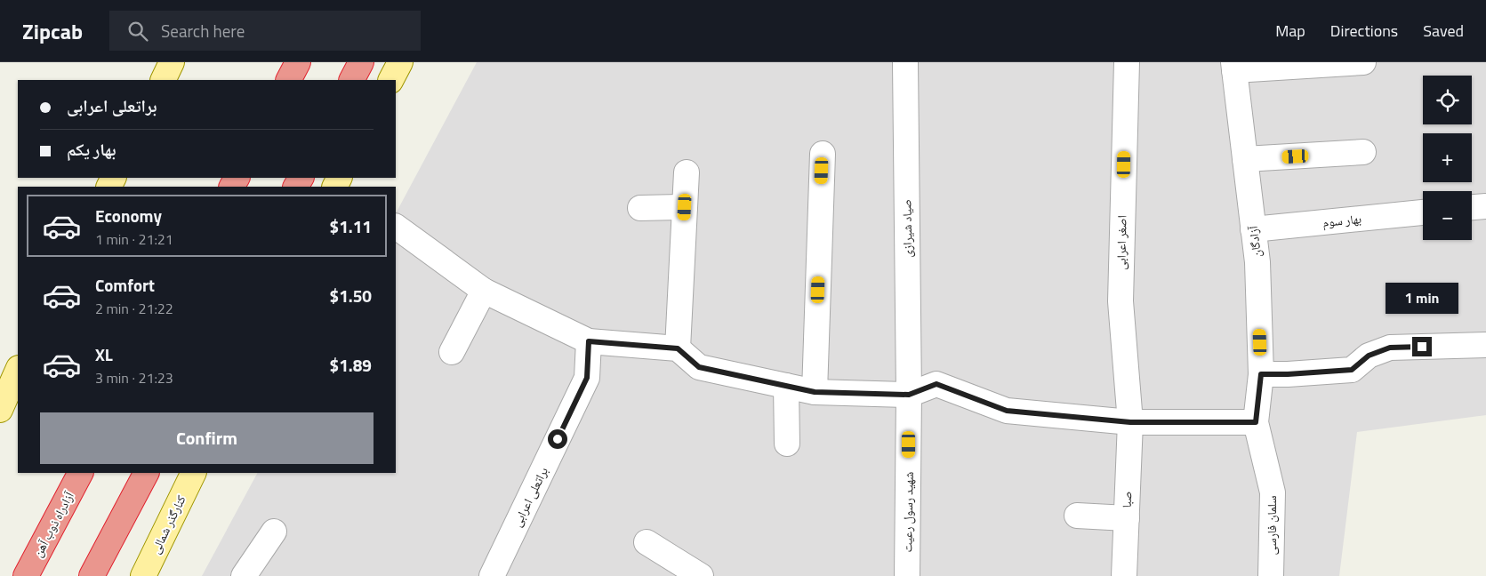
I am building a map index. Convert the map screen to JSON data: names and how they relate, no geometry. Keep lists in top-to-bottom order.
{
  "streets": {
    "highway": ["آزادراه ذوب آهن"],
    "main road": ["کنارگذر شمالی"],
    "street": [
      "بهار سوم",
      "صیاد شیرازی",
      "آزادگان",
      "اصغر اعرابی",
      "براتعلی اعرابی",
      "صبا",
      "شهید رسول رعیت",
      "سلمان فارسی"
    ]
  },
  "crossings": [
    ["بهار سوم", "آزادگان"],
    ["صیاد شیرازی", "شهید رسول رعیت"],
    ["آزادگان", "سلمان فارسی"],
    ["اصغر اعرابی", "صبا"]
  ],
  "page": {
    "header": "Zipcab",
    "search": "Search here",
    "nav": ["Map", "Directions", "Saved"],
    "map_buttons": ["+", "−"],
    "banner": ["براتعلی اعرابی", "بهار یکم"],
    "list": [
      {
        "name": "Economy",
        "note": "1 min · 21:21",
        "value": "$1.11"
      },
      {
        "name": "Comfort",
        "note": "2 min · 21:22",
        "value": "$1.50"
      },
      {
        "name": "XL",
        "note": "3 min · 21:23",
        "value": "$1.89"
      }
    ],
    "bubble": "1 min",
    "buttons": "Confirm"
  }
}
